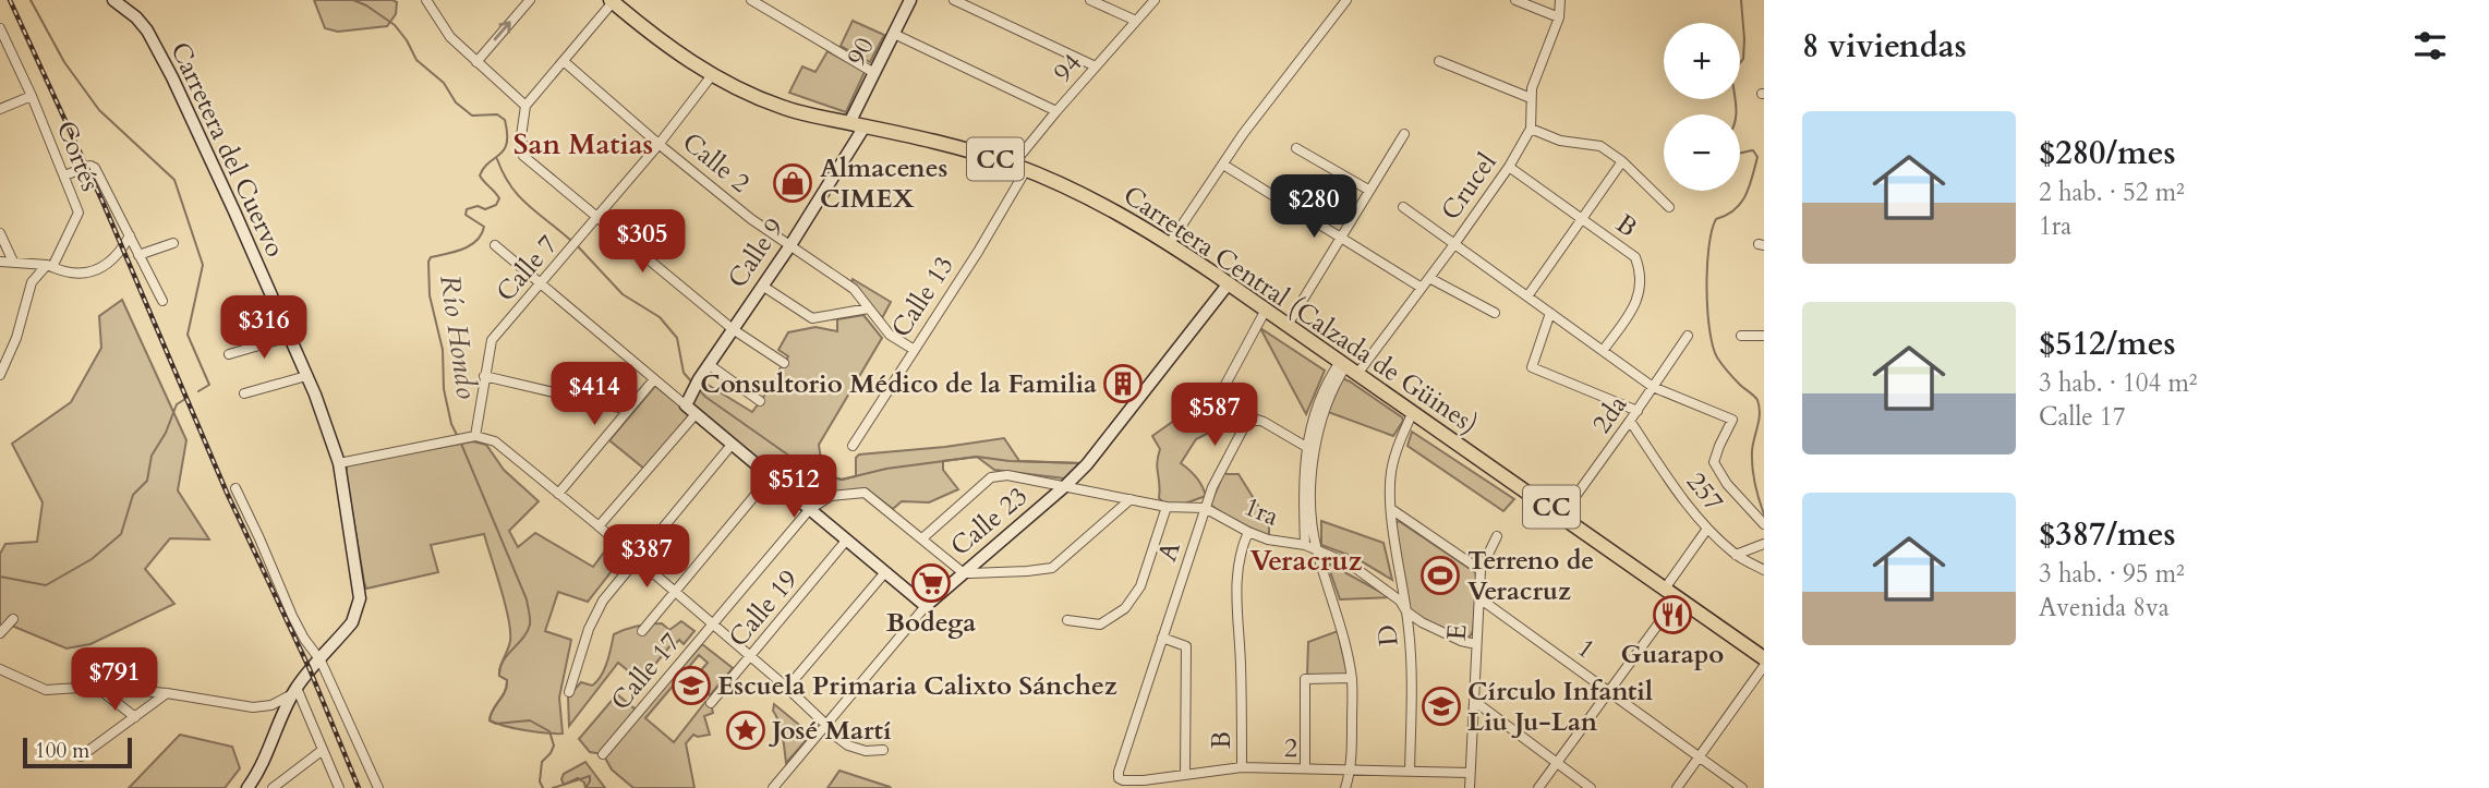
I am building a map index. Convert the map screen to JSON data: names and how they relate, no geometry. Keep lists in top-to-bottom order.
{
  "streets": {
    "main road": ["CC", "Carretera Central (Calzada de Güines)"],
    "street": [
      "90",
      "94",
      "Carretera del Cuervo",
      "Cortés",
      "Calle 2",
      "Crucel",
      "B",
      "Calle 9",
      "Calle 7",
      "Calle 13",
      "2da",
      "257",
      "1ra",
      "Calle 23",
      "A",
      "Calle 19",
      "E",
      "D",
      "1",
      "Calle 17",
      "2"
    ]
  },
  "crossings": [
    ["90", "Carretera Central (Calzada de Güines)"],
    ["94", "Calle 13"],
    ["94", "Carretera Central (Calzada de Güines)"],
    ["Calle 2", "Calle 9"],
    ["Calle 2", "Calle 7"],
    ["Calle 2", "Calle 13"],
    ["Crucel", "B"],
    ["Crucel", "Carretera Central (Calzada de Güines)"],
    ["B", "1ra"],
    ["B", "2"],
    ["Calle 9", "Carretera Central (Calzada de Güines)"],
    ["Calle 7", "Carretera Central (Calzada de Güines)"],
    ["Calle 13", "Carretera Central (Calzada de Güines)"],
    ["Carretera Central (Calzada de Güines)", "2da"],
    ["Carretera Central (Calzada de Güines)", "Calle 23"],
    ["Carretera Central (Calzada de Güines)", "D"],
    ["2da", "257"],
    ["1ra", "Calle 23"],
    ["1ra", "A"],
    ["1ra", "E"],
    ["1ra", "D"],
    ["A", "2"],
    ["E", "1"],
    ["E", "2"],
    ["D", "2"]
  ],
  "districts": ["San Matias", "Veracruz"],
  "water": ["Río Hondo"],
  "places": {
    "shop": ["Almacenes CIMEX"],
    "building": ["Consultorio Médico de la Familia"],
    "sports": ["Terreno de Veracruz"],
    "supermarket": ["Bodega"],
    "restaurant": ["Guarapo"],
    "school or university": ["Escuela Primaria Calixto Sánchez", "Círculo Infantil Liu Ju-Lan"],
    "place": ["José Martí"]
  },
  "scale_bar": "100 m",
  "page": {
    "heading": "8 viviendas",
    "map_buttons": ["+", "−"],
    "list": [
      {
        "name": "$280/mes",
        "note": "2 hab. · 52 m² · 1ra"
      },
      {
        "name": "$512/mes",
        "note": "3 hab. · 104 m² · Calle 17"
      },
      {
        "name": "$387/mes",
        "note": "3 hab. · 95 m² · Avenida 8va"
      }
    ],
    "price": [
      "$280",
      "$305",
      "$316",
      "$414",
      "$587",
      "$512",
      "$387",
      "$791"
    ],
    "scale": "100 m"
  }
}
